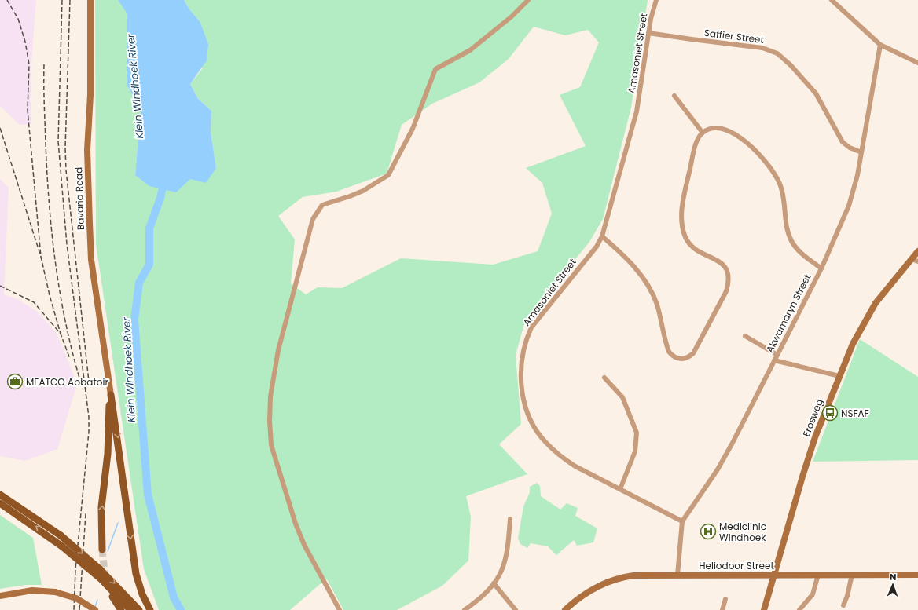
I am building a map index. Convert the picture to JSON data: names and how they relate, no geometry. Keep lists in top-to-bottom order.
{
  "streets": {
    "street": [
      "Saffier Street",
      "Amasoniet Street",
      "Bavaria Road",
      "Akwamaryn Street",
      "Erosweg",
      "Heliodoor Street"
    ]
  },
  "crossings": [
    ["Saffier Street", "Amasoniet Street"],
    ["Saffier Street", "Akwamaryn Street"],
    ["Amasoniet Street", "Akwamaryn Street"],
    ["Akwamaryn Street", "Heliodoor Street"],
    ["Erosweg", "Heliodoor Street"]
  ],
  "water": ["Klein Windhoek River"],
  "places": {
    "office": ["MEATCO Abbatoir"],
    "bus stop": ["NSFAF"],
    "hospital": ["Mediclinic Windhoek"]
  },
  "north": "top"
}
